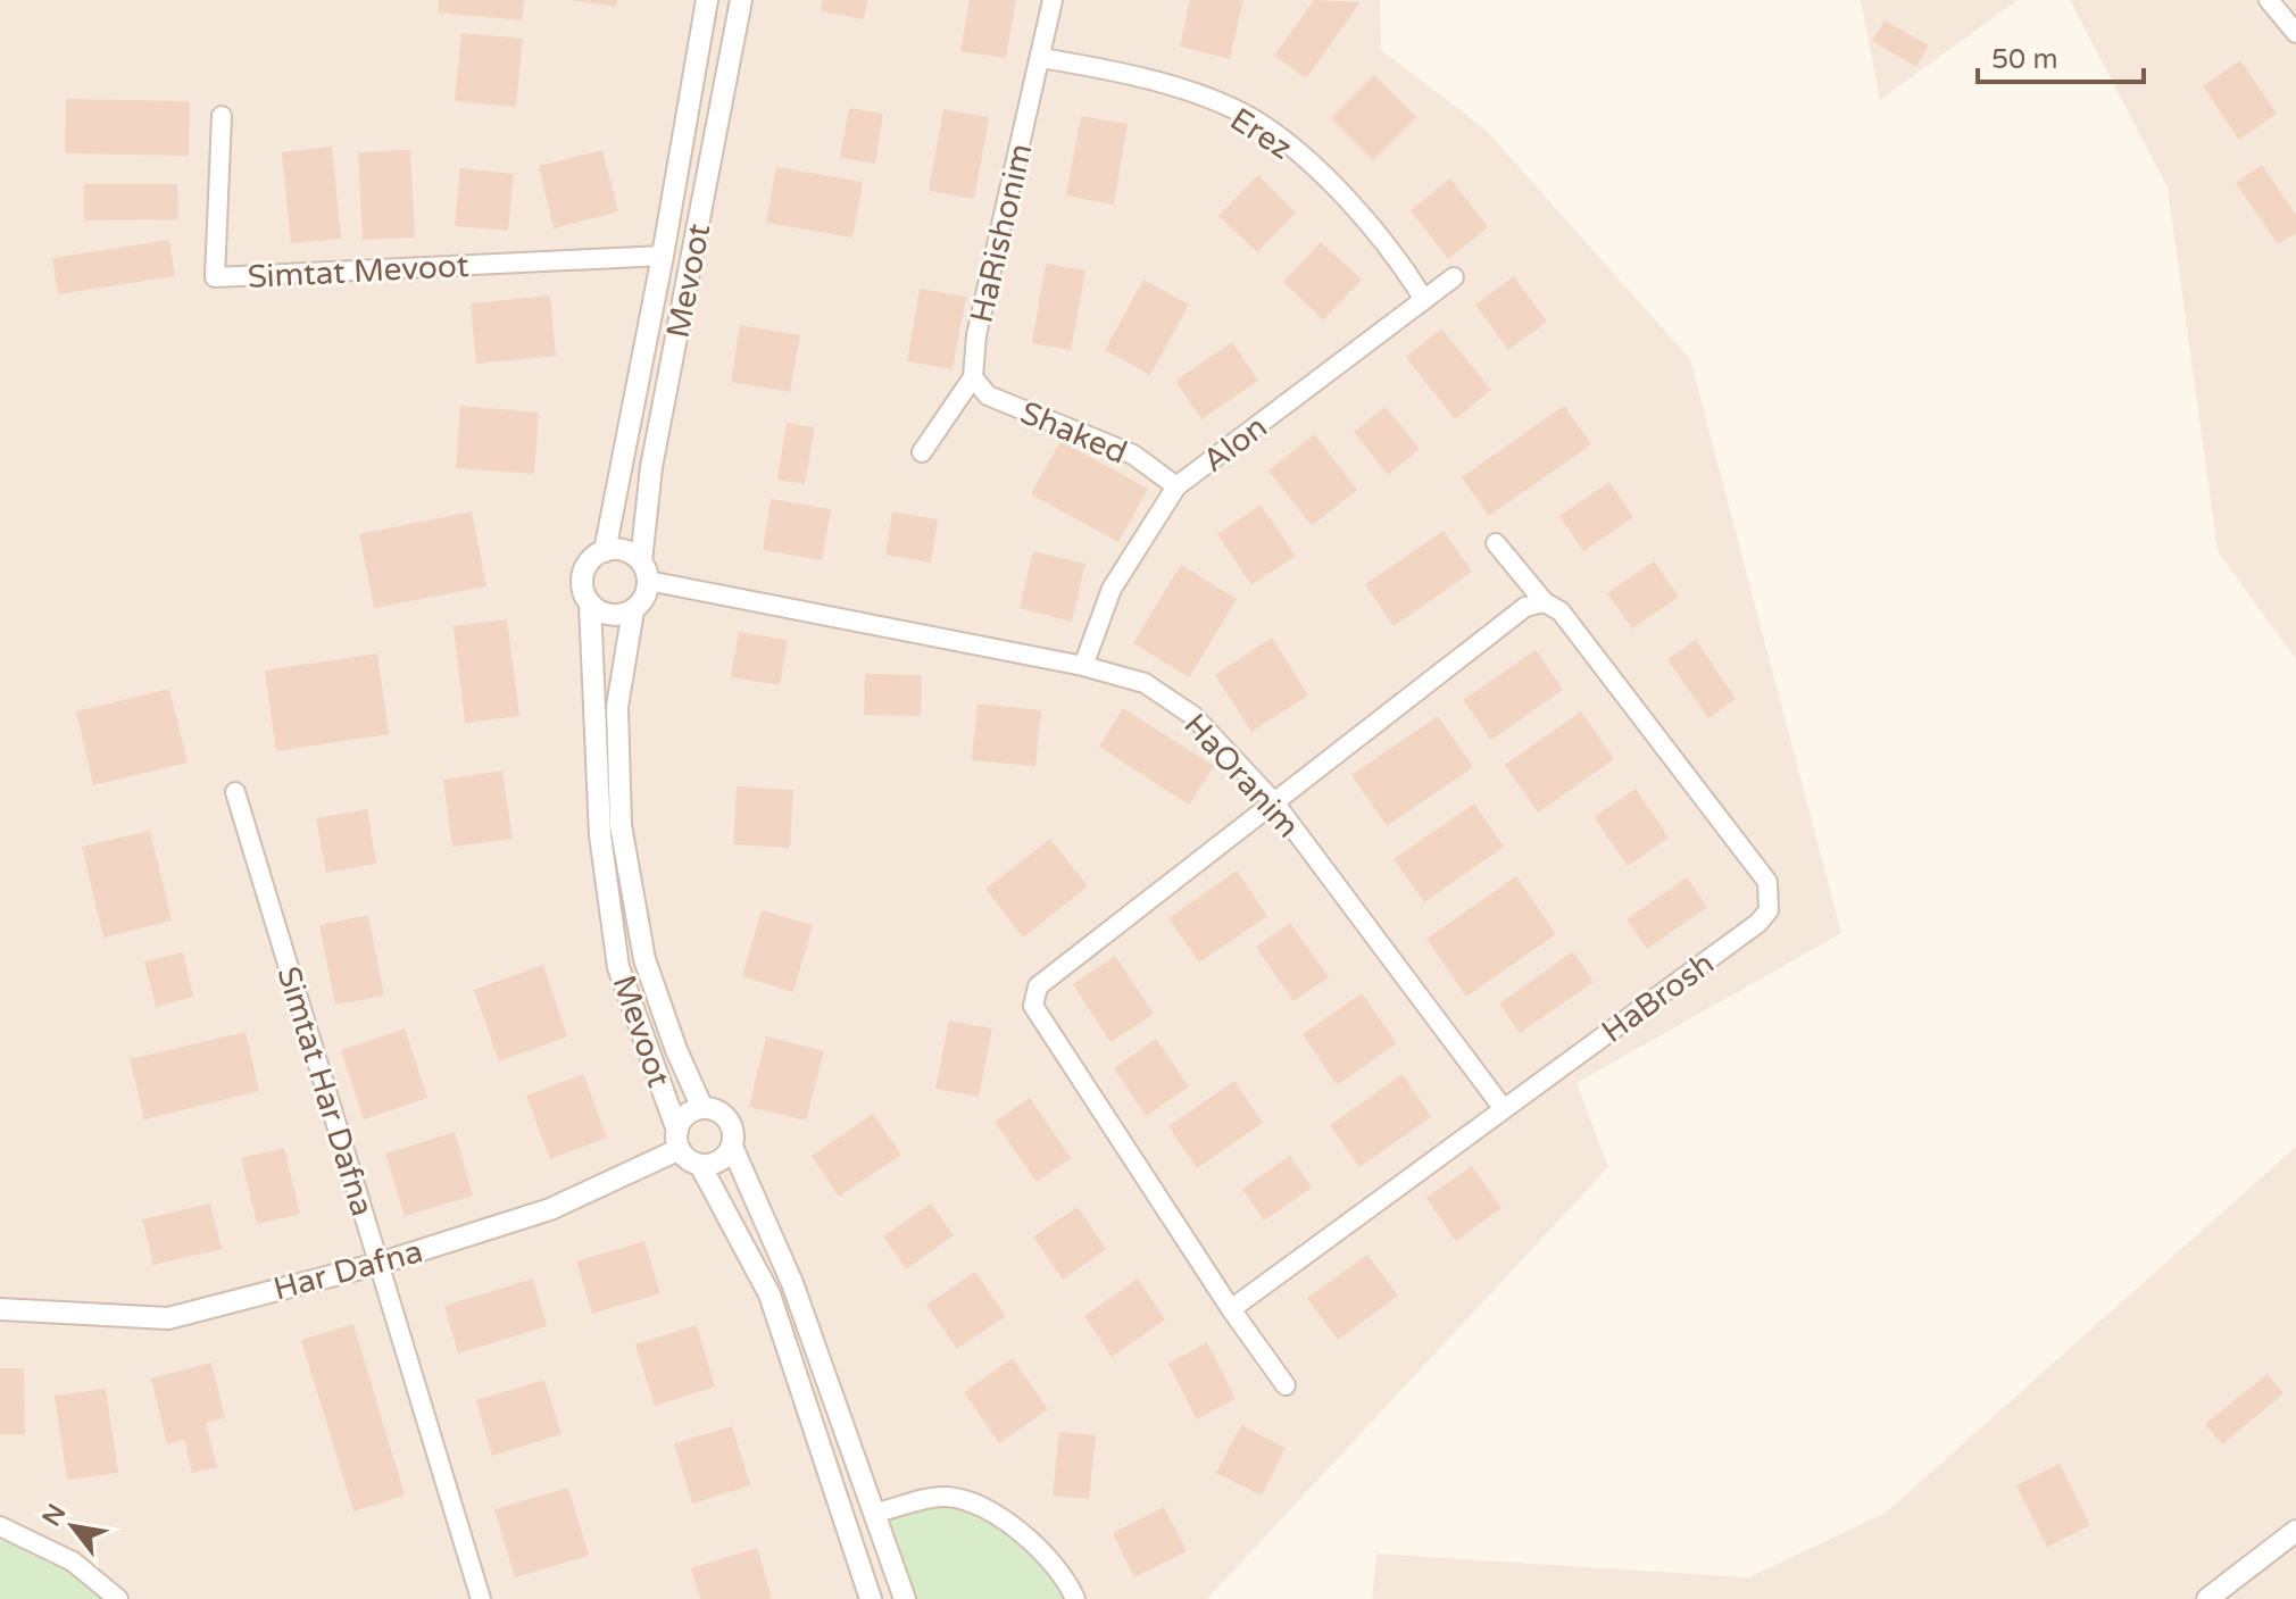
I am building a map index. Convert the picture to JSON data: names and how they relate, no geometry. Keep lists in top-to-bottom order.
{
  "streets": {
    "street": [
      "Erez",
      "HaRishonim",
      "Simtat Mevoot",
      "Mevoot",
      "Shaked",
      "Alon",
      "HaOranim",
      "HaBrosh",
      "Simtat Har Dafna",
      "Har Dafna"
    ]
  },
  "crossings": [
    ["Erez", "HaRishonim"],
    ["Erez", "Alon"],
    ["HaRishonim", "Shaked"],
    ["Simtat Mevoot", "Mevoot"],
    ["Mevoot", "HaOranim"],
    ["Mevoot", "Har Dafna"],
    ["Shaked", "Alon"],
    ["Alon", "HaOranim"],
    ["HaOranim", "HaBrosh"],
    ["Simtat Har Dafna", "Har Dafna"]
  ],
  "scale_bar": "50 m",
  "north": "top left"
}
